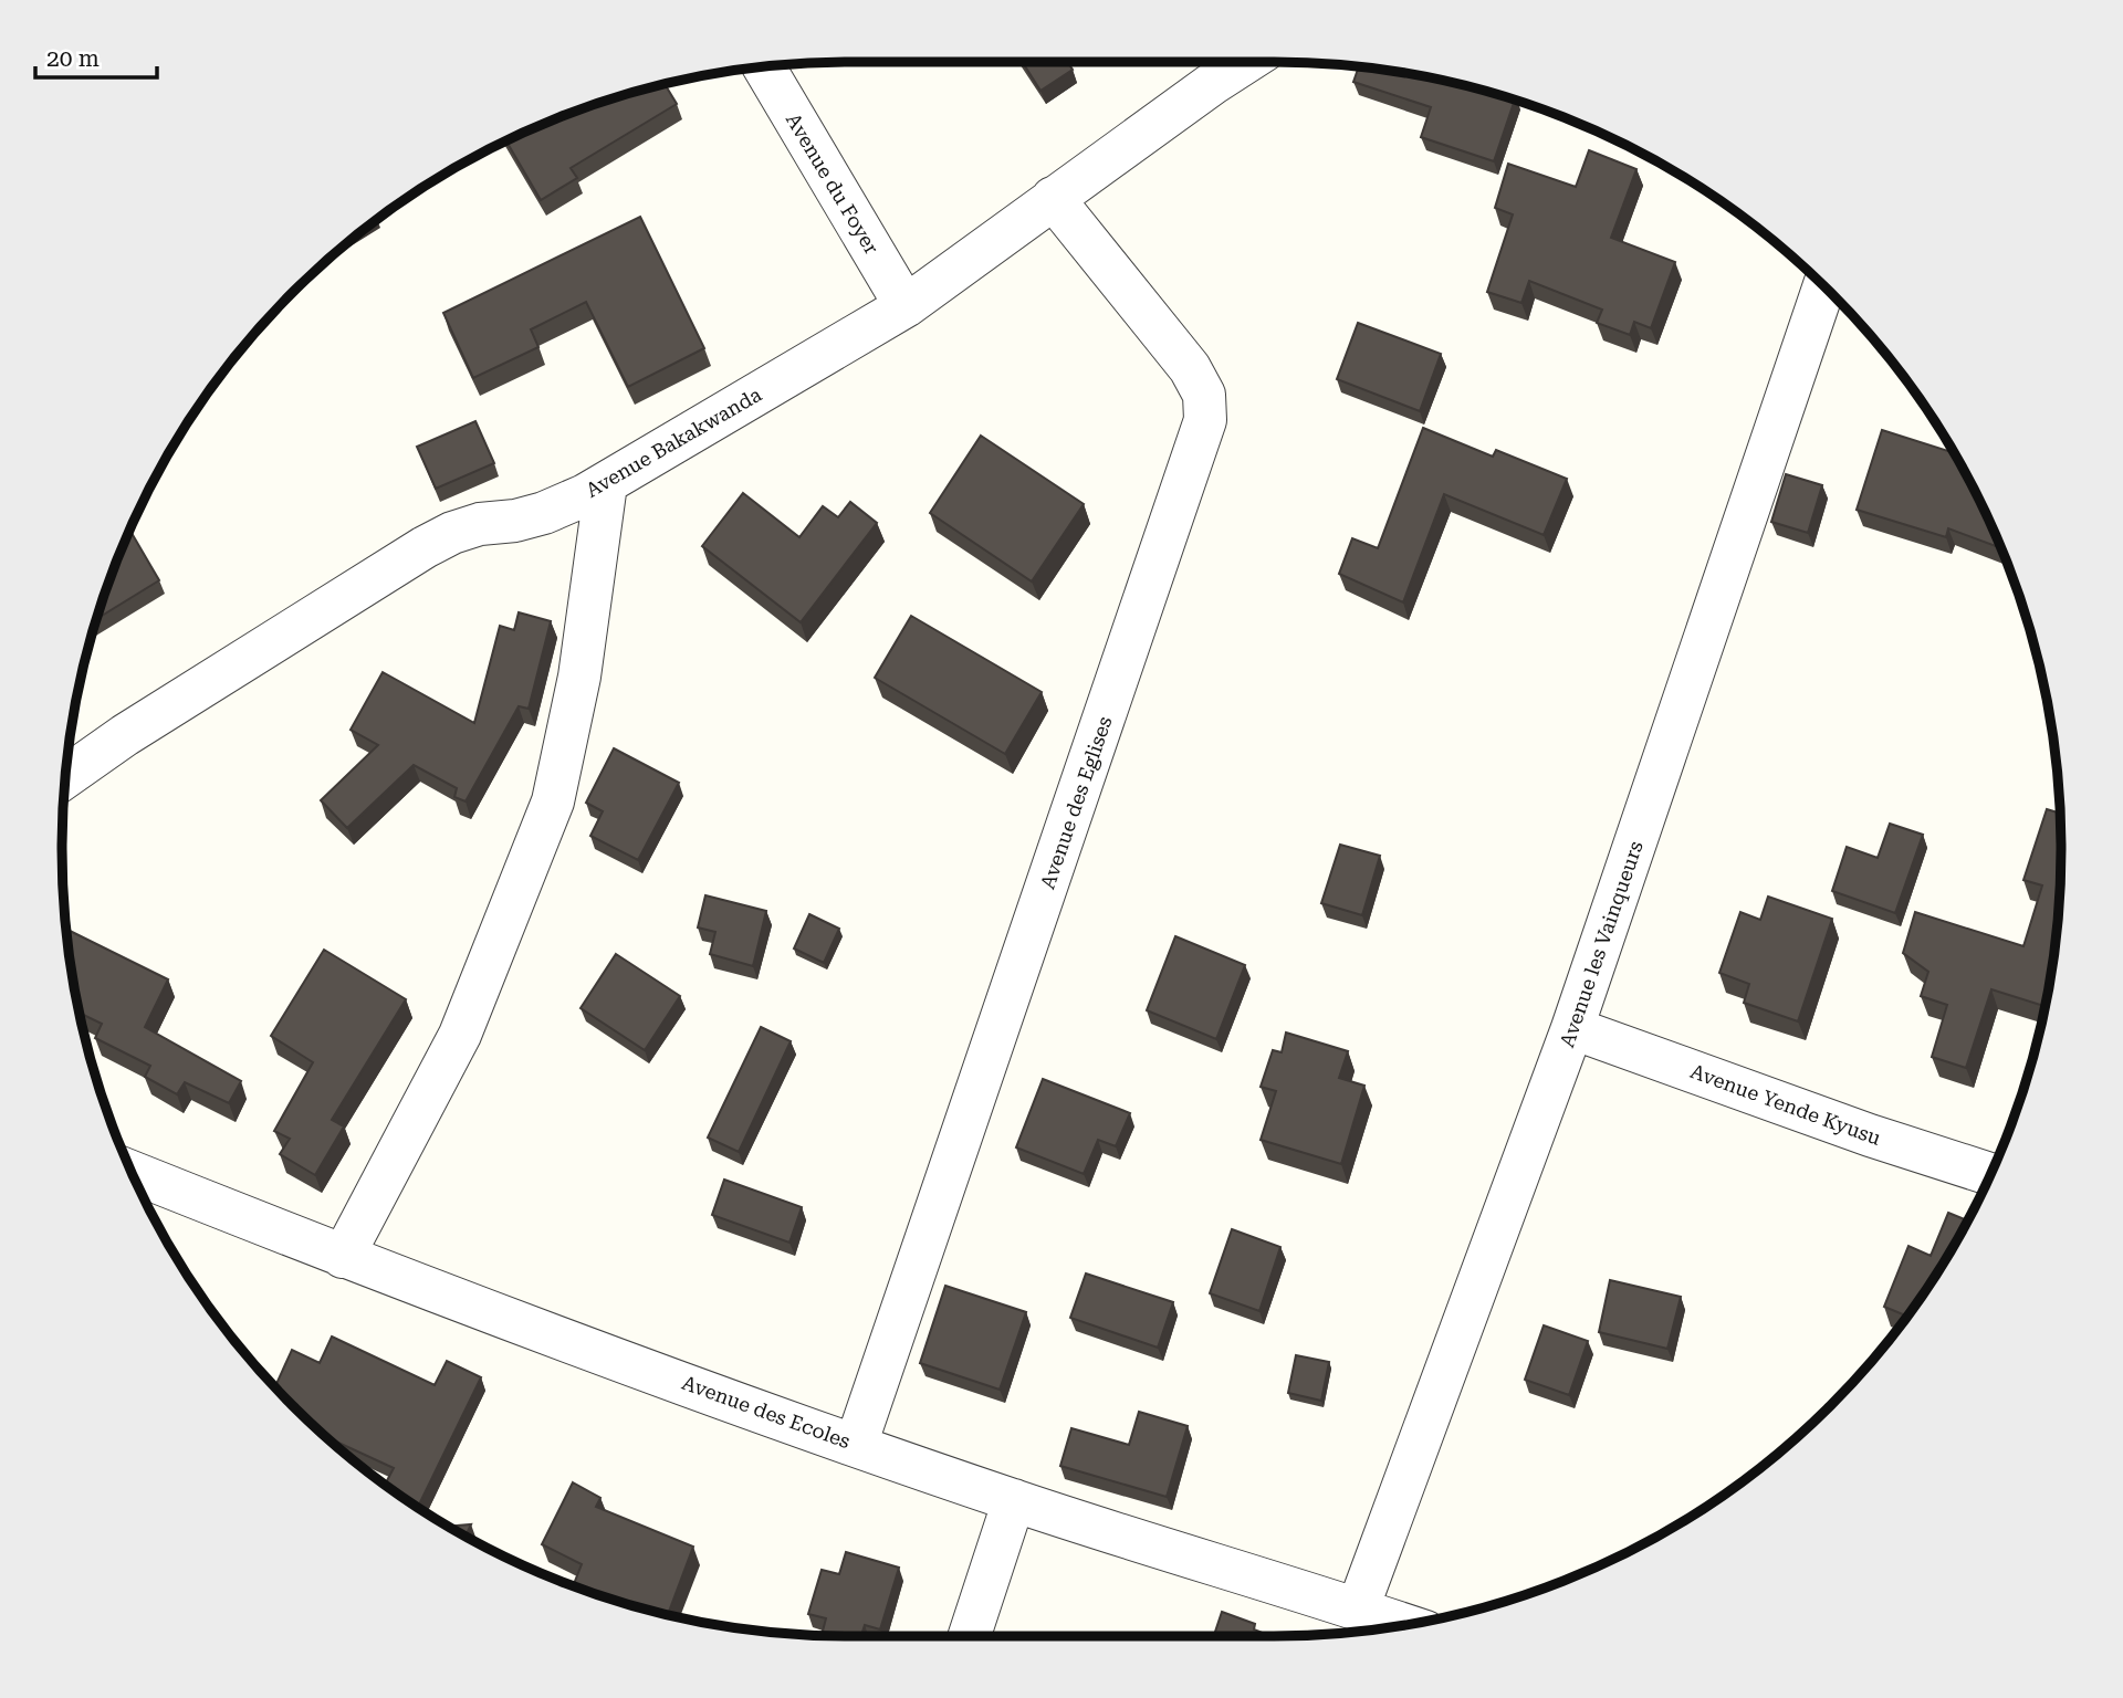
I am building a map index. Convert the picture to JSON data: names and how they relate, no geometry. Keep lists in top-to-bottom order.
{
  "streets": {
    "street": [
      "Avenue du Foyer",
      "Avenue Bakakwanda",
      "Avenue des Eglises",
      "Avenue les Vainqueurs",
      "Avenue Yende Kyusu",
      "Avenue des Ecoles"
    ]
  },
  "crossings": [
    ["Avenue du Foyer", "Avenue Bakakwanda"],
    ["Avenue Bakakwanda", "Avenue des Eglises"],
    ["Avenue des Eglises", "Avenue des Ecoles"],
    ["Avenue les Vainqueurs", "Avenue Yende Kyusu"],
    ["Avenue les Vainqueurs", "Avenue des Ecoles"]
  ],
  "scale_bar": "20 m"
}
